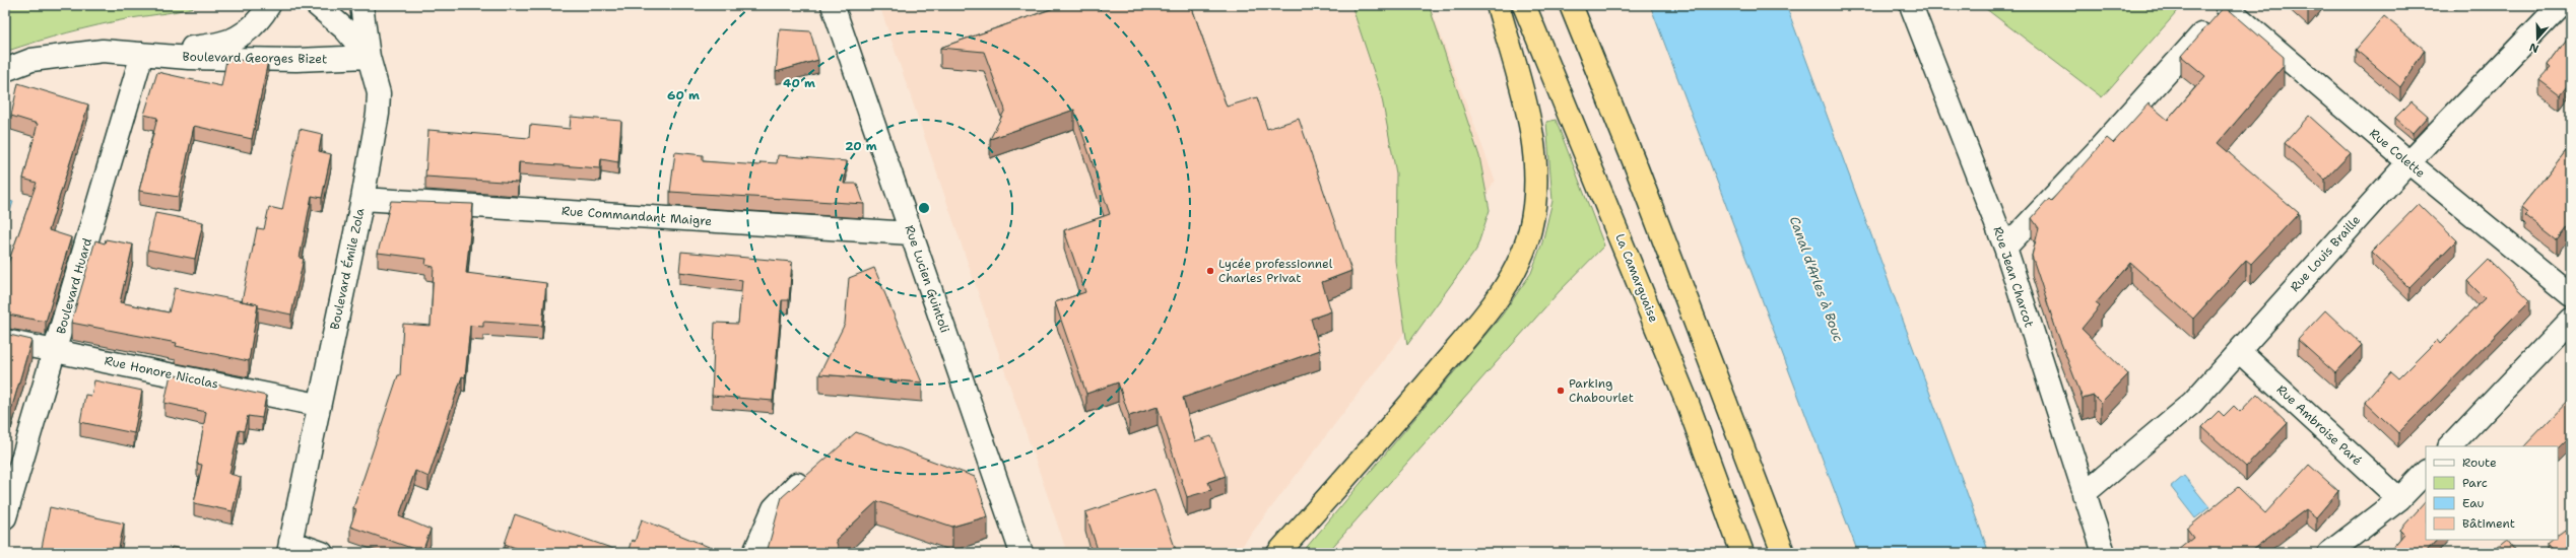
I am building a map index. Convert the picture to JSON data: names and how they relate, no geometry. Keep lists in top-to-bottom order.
{
  "streets": {
    "highway": ["La Camarguaise"],
    "street": [
      "Boulevard Georges Bizet",
      "Rue Colette",
      "Rue Commandant Maigre",
      "Rue Louis Braille",
      "Boulevard Émile Zola",
      "Rue Jean Charcot",
      "Rue Lucien Guintoli",
      "Boulevard Huard",
      "Rue Honore Nicolas",
      "Rue Ambroise Paré"
    ]
  },
  "crossings": [
    ["Boulevard Georges Bizet", "Boulevard Émile Zola"],
    ["Boulevard Georges Bizet", "Boulevard Huard"],
    ["Rue Colette", "Rue Louis Braille"],
    ["Rue Commandant Maigre", "Boulevard Émile Zola"],
    ["Rue Commandant Maigre", "Rue Lucien Guintoli"],
    ["Rue Louis Braille", "Rue Jean Charcot"],
    ["Rue Louis Braille", "Rue Ambroise Paré"],
    ["Boulevard Émile Zola", "Rue Honore Nicolas"],
    ["Boulevard Huard", "Rue Honore Nicolas"]
  ],
  "water": ["Canal d'Arles à Bouc"],
  "places": ["Lycée professionnel Charles Privat", "Parking Chabourlet"],
  "legend": [
    "Route",
    "Parc",
    "Eau",
    "Bâtiment"
  ],
  "north": "bottom",
  "rings": ["40 m", "60 m", "20 m"]
}
